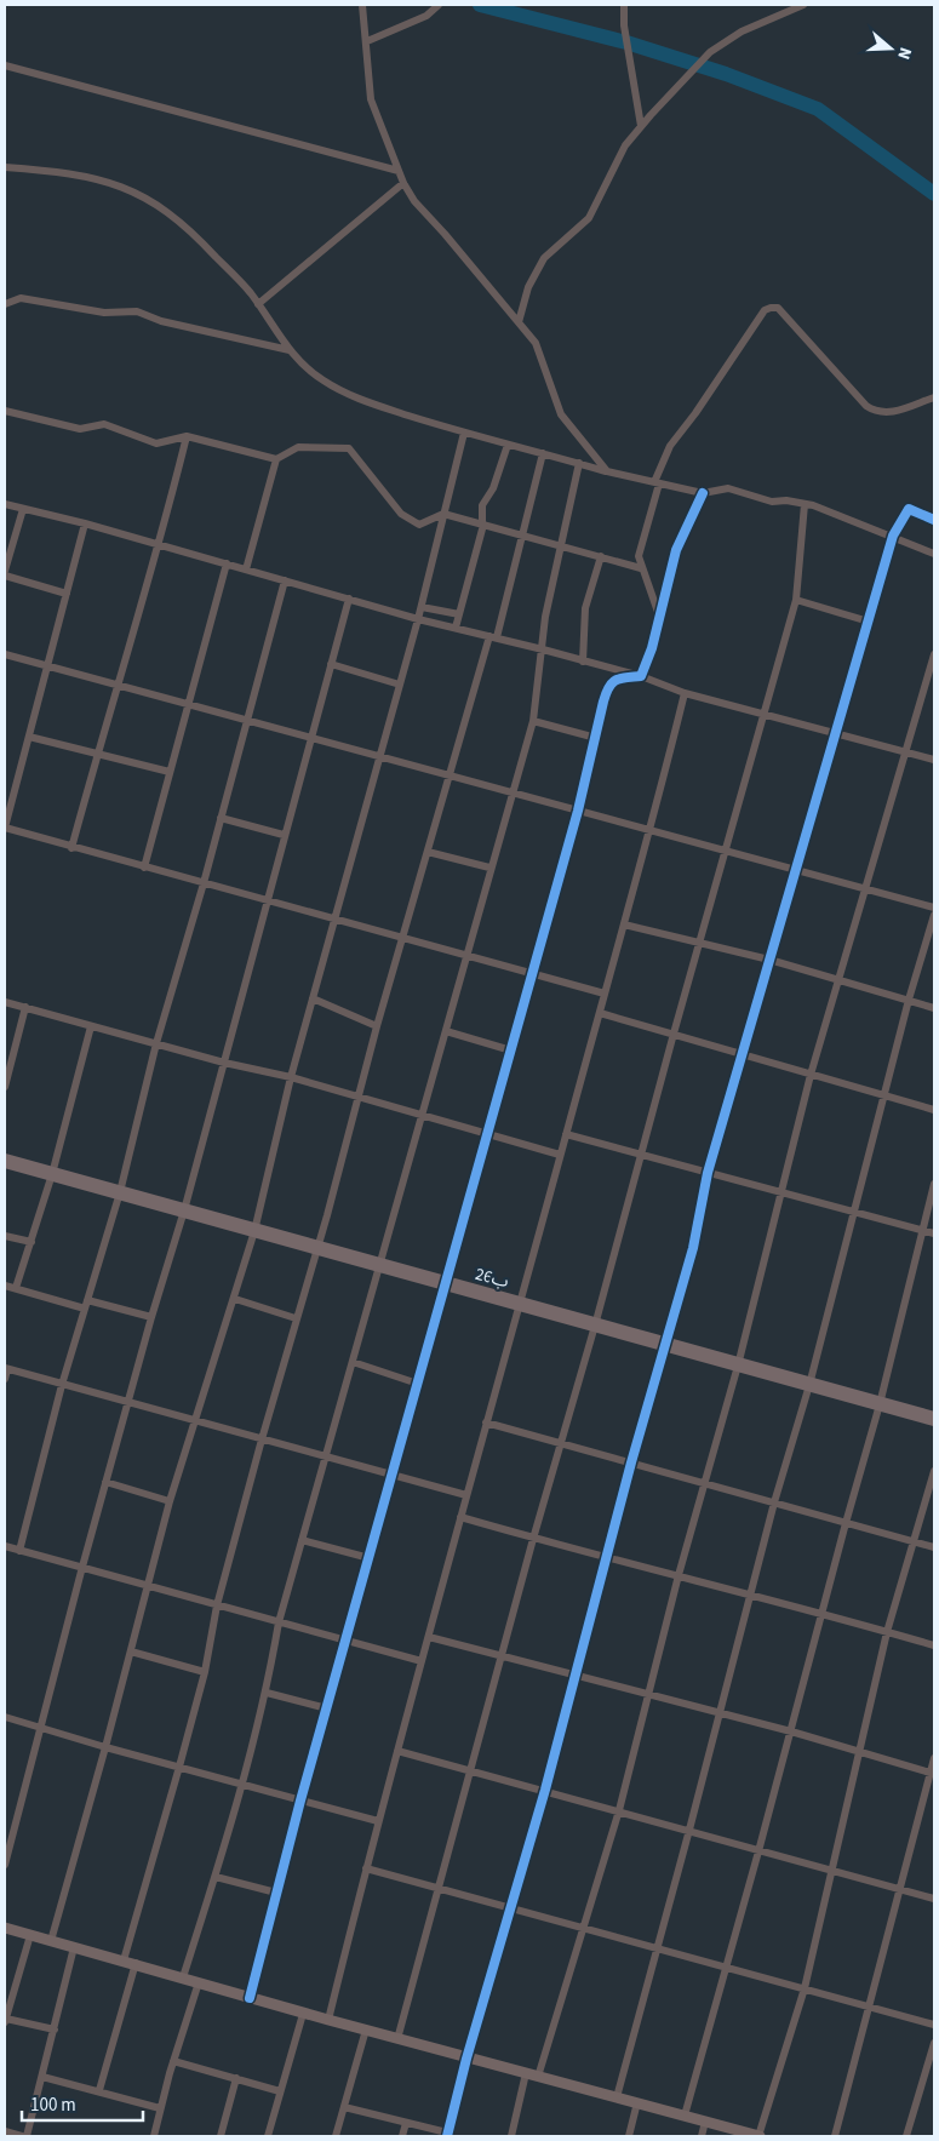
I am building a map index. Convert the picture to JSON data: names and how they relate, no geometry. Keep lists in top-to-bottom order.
{
  "streets": {
    "highway": ["26ب"]
  },
  "scale_bar": "100 m",
  "north": "right"
}
